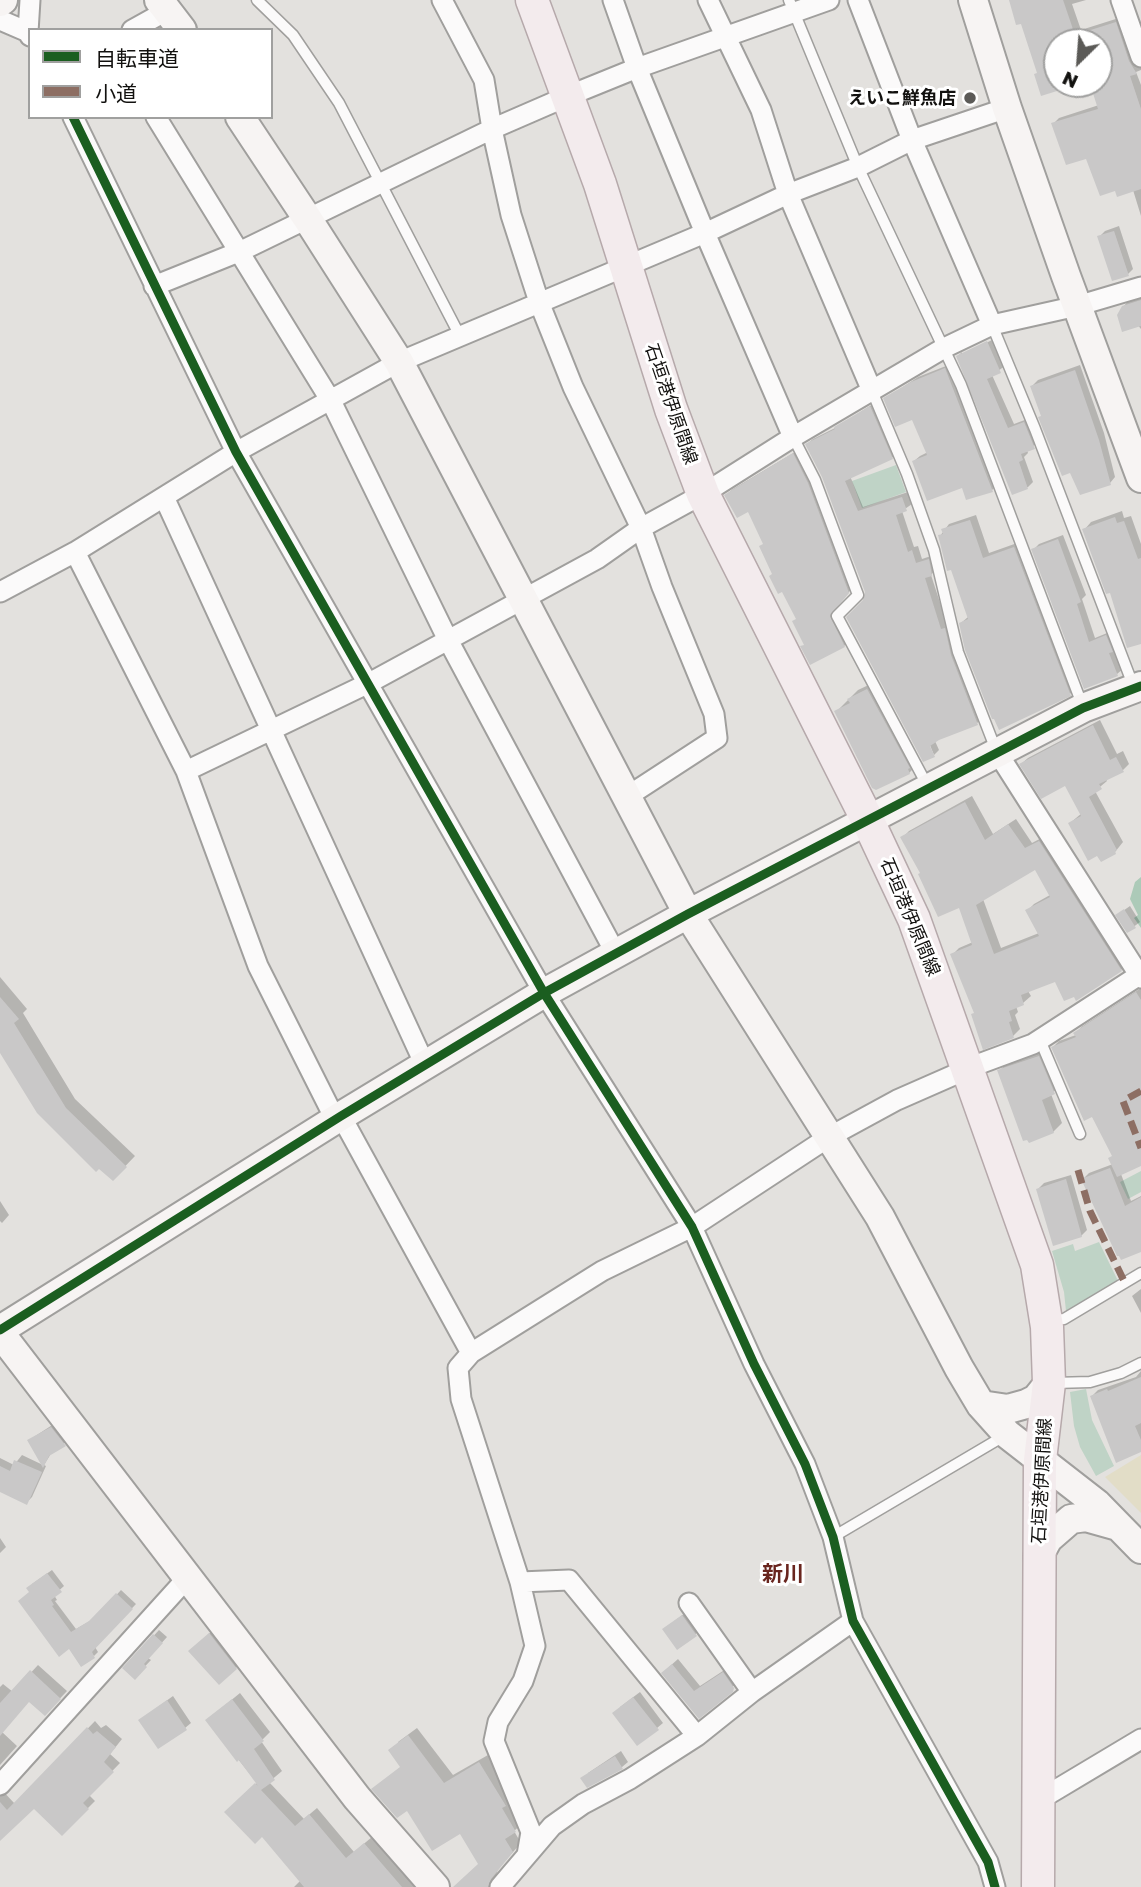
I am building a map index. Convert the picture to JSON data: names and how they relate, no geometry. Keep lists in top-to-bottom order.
{
  "streets": {
    "main road": ["石垣港伊原間線"]
  },
  "districts": ["新川"],
  "places": ["えいこ鮮魚店"],
  "legend": ["自転車道", "小道"],
  "north": "bottom left"
}
